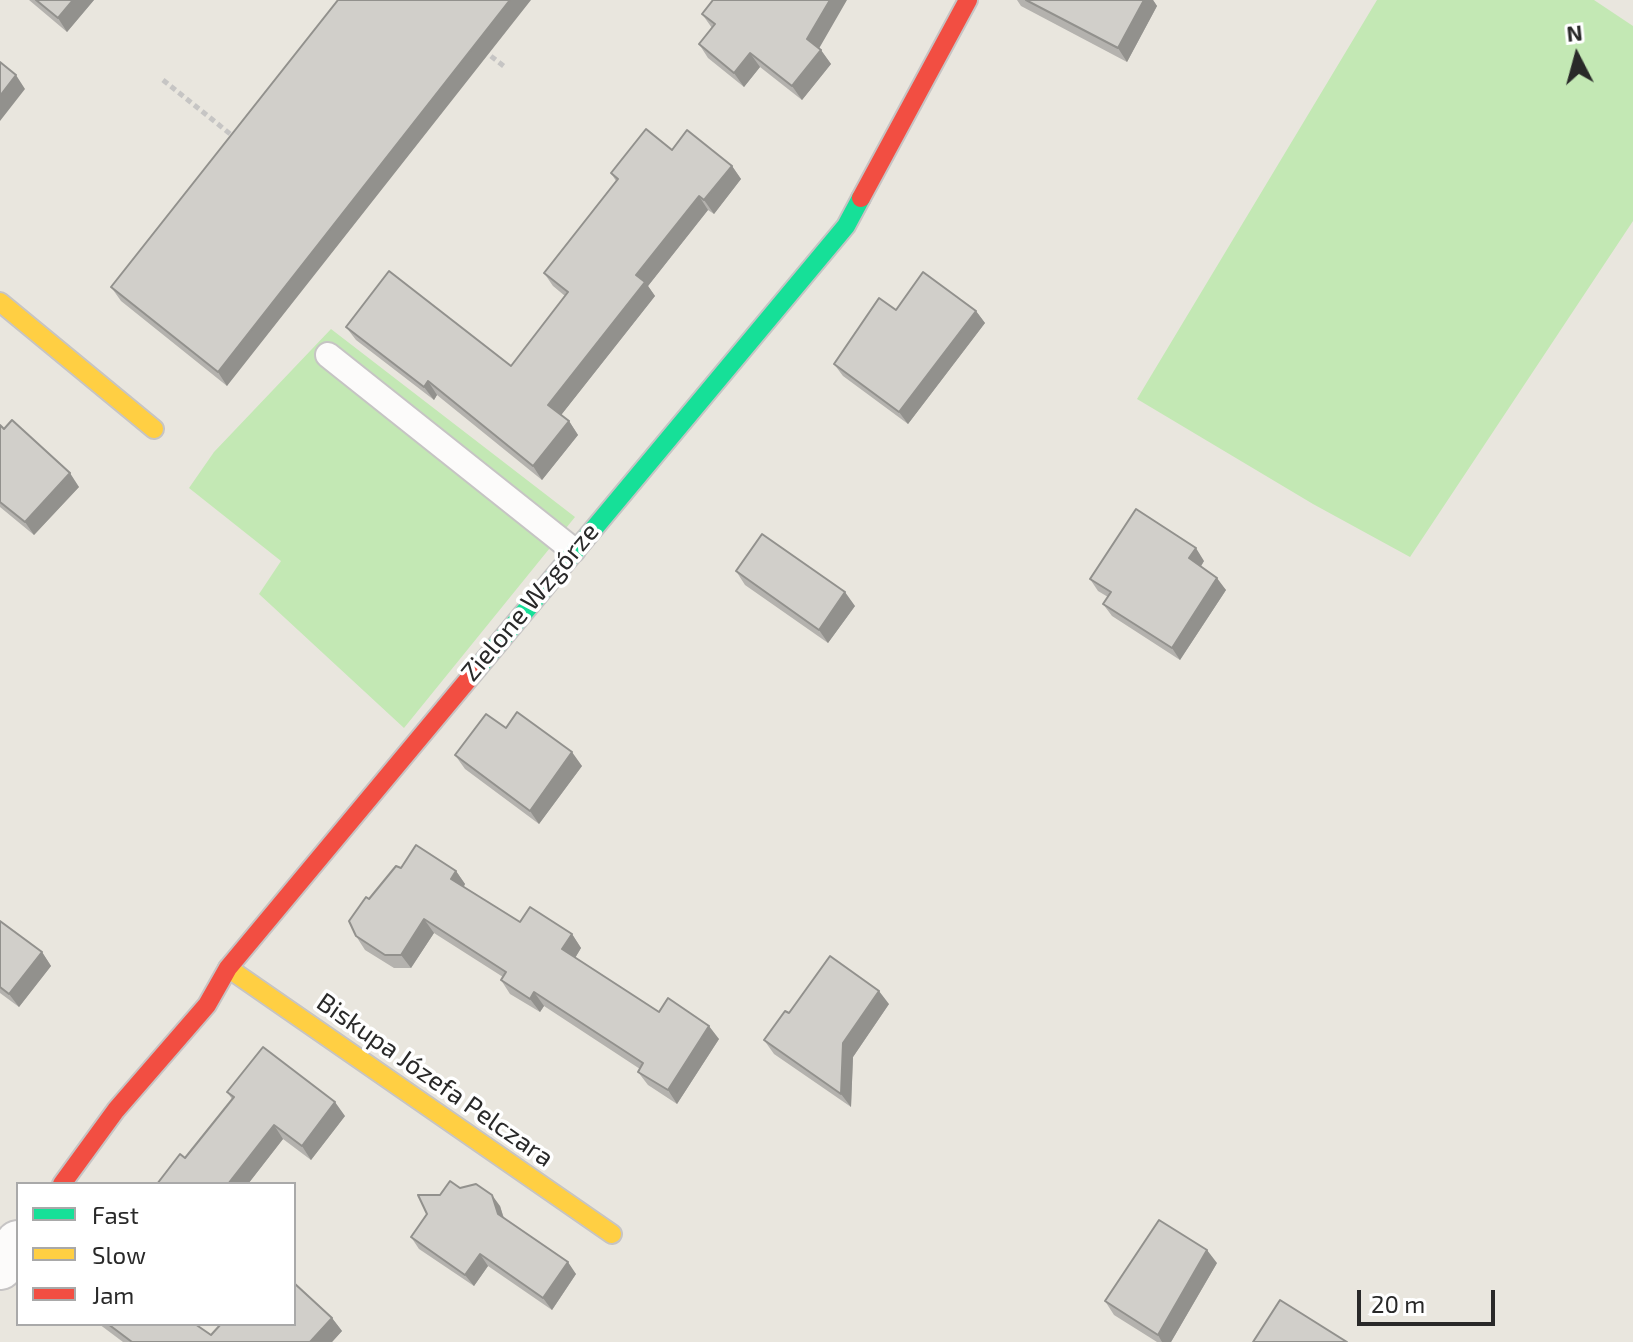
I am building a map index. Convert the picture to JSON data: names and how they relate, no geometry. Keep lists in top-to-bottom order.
{
  "streets": {
    "street": ["Zielone Wzgórze", "Biskupa Józefa Pelczara"]
  },
  "crossings": [
    ["Zielone Wzgórze", "Biskupa Józefa Pelczara"]
  ],
  "legend": ["Fast", "Slow", "Jam"],
  "scale_bar": "20 m",
  "north": "top"
}
